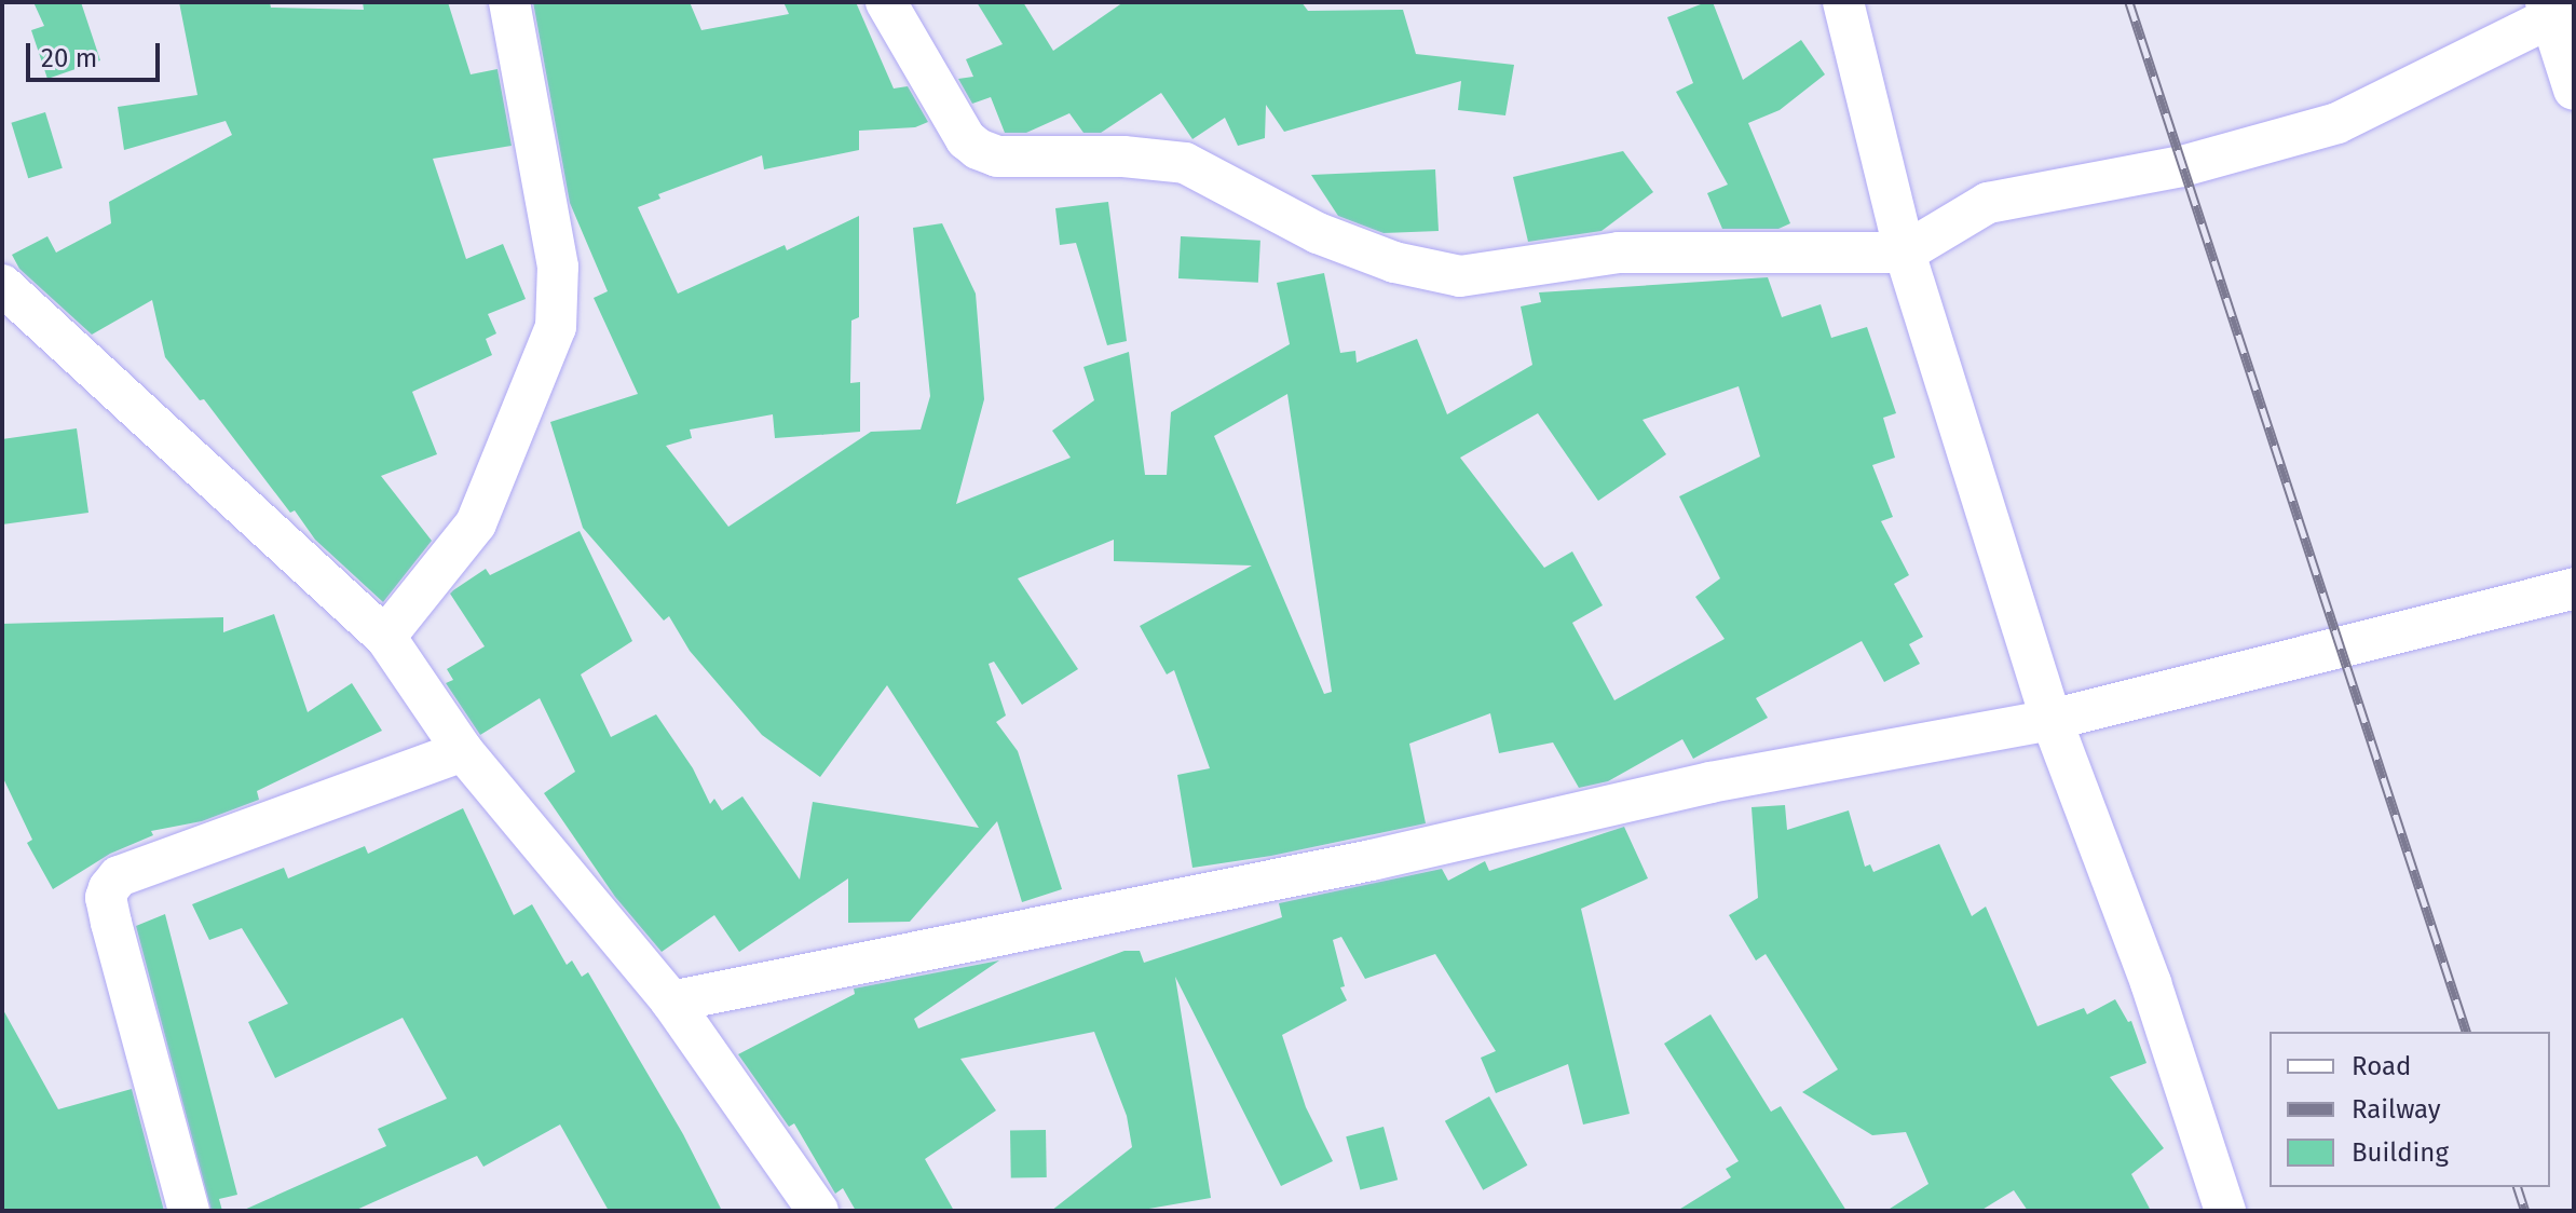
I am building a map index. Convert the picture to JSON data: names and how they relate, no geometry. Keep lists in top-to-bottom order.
{
  "legend": ["Road", "Railway", "Building"],
  "scale_bar": "20 m"
}
